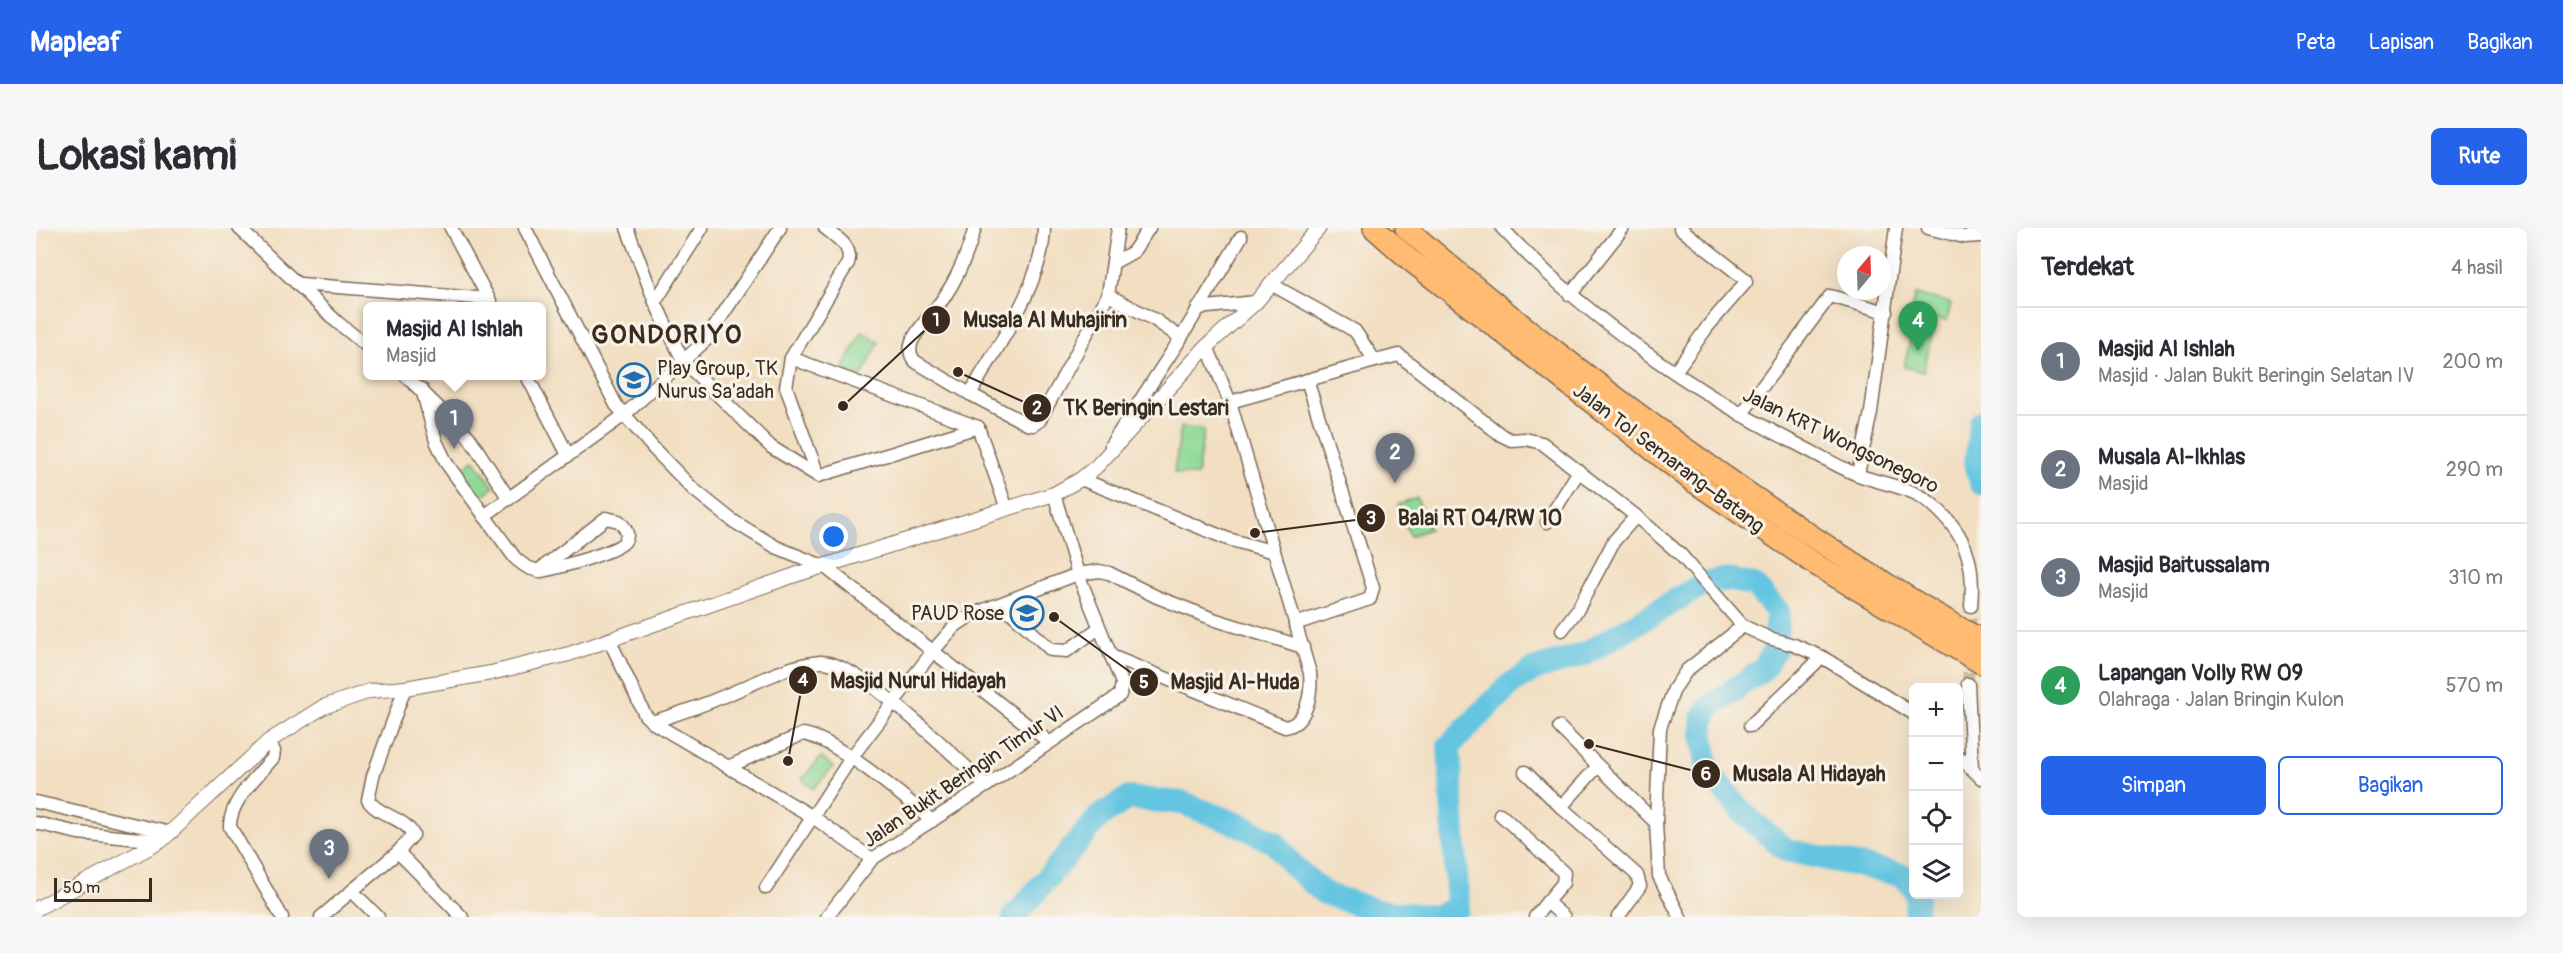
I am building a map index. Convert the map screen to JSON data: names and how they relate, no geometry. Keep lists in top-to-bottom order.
{
  "streets": {
    "highway": ["Jalan Tol Semarang–Batang"],
    "street": ["Jalan KRT Wongsonegoro", "Jalan Bukit Beringin Timur VI"]
  },
  "districts": ["GONDORIYO"],
  "places": {
    "other": [
      "TK Beringin Lestari",
      "Musala Al Muhajirin",
      "Balai RT 04/RW 10",
      "Masjid Al-Huda",
      "Musala Al Hidayah",
      "Masjid Nurul Hidayah"
    ],
    "school or university": ["Play Group, TK Nurus Sa'adah", "PAUD Rose"]
  },
  "scale_bar": "50 m",
  "north": "top",
  "page": {
    "header": "Mapleaf",
    "nav": ["Peta", "Lapisan", "Bagikan"],
    "buttons": [
      "Rute",
      ["Simpan", "Bagikan"]
    ],
    "title": "Lokasi kami",
    "heading": ["Terdekat", "4 hasil"],
    "pins": [
      "4",
      "1",
      "2",
      "3"
    ],
    "popup": ["Masjid Al Ishlah", "Masjid"],
    "list": [
      {
        "mark": "1",
        "name": "Masjid Al Ishlah",
        "note": "Masjid · Jalan Bukit Beringin Selatan IV",
        "value": "200 m"
      },
      {
        "mark": "2",
        "name": "Musala Al-Ikhlas",
        "note": "Masjid",
        "value": "290 m"
      },
      {
        "mark": "3",
        "name": "Masjid Baitussalam",
        "note": "Masjid",
        "value": "310 m"
      },
      {
        "mark": "4",
        "name": "Lapangan Volly RW 09",
        "note": "Olahraga · Jalan Bringin Kulon",
        "value": "570 m"
      }
    ],
    "map_buttons": ["+", "−"],
    "scale": "50 m"
  }
}
